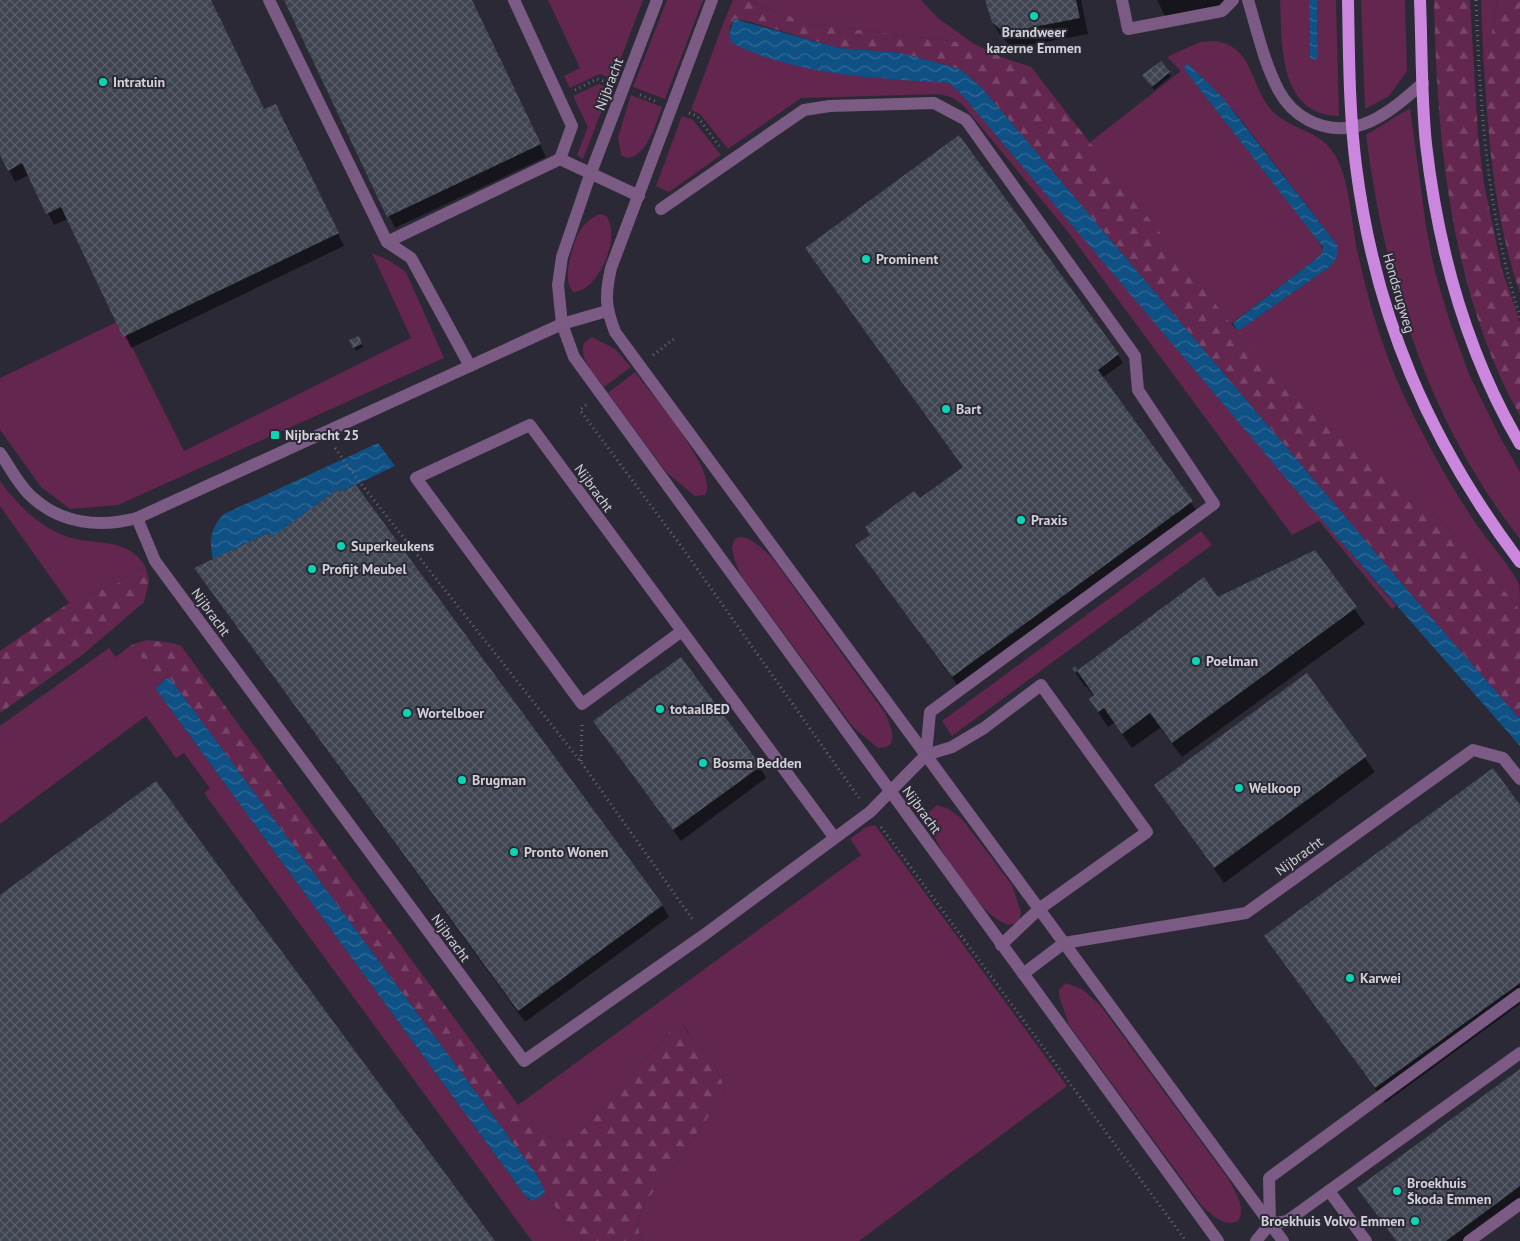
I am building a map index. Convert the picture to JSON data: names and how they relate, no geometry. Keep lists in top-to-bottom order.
{
  "streets": {
    "main road": ["Hondsrugweg"],
    "street": ["Nijbracht"]
  },
  "places": {
    "other": [
      "Brandweer kazerne Emmen",
      "Intratuin",
      "Prominent",
      "Bart",
      "Praxis",
      "Superkeukens",
      "Profijt Meubel",
      "Poelman",
      "totaalBED",
      "Wortelboer",
      "Bosma Bedden",
      "Brugman",
      "Welkoop",
      "Pronto Wonen",
      "Karwei",
      "Broekhuis Škoda Emmen",
      "Broekhuis Volvo Emmen"
    ],
    "transit": ["Nijbracht 25"]
  }
}
